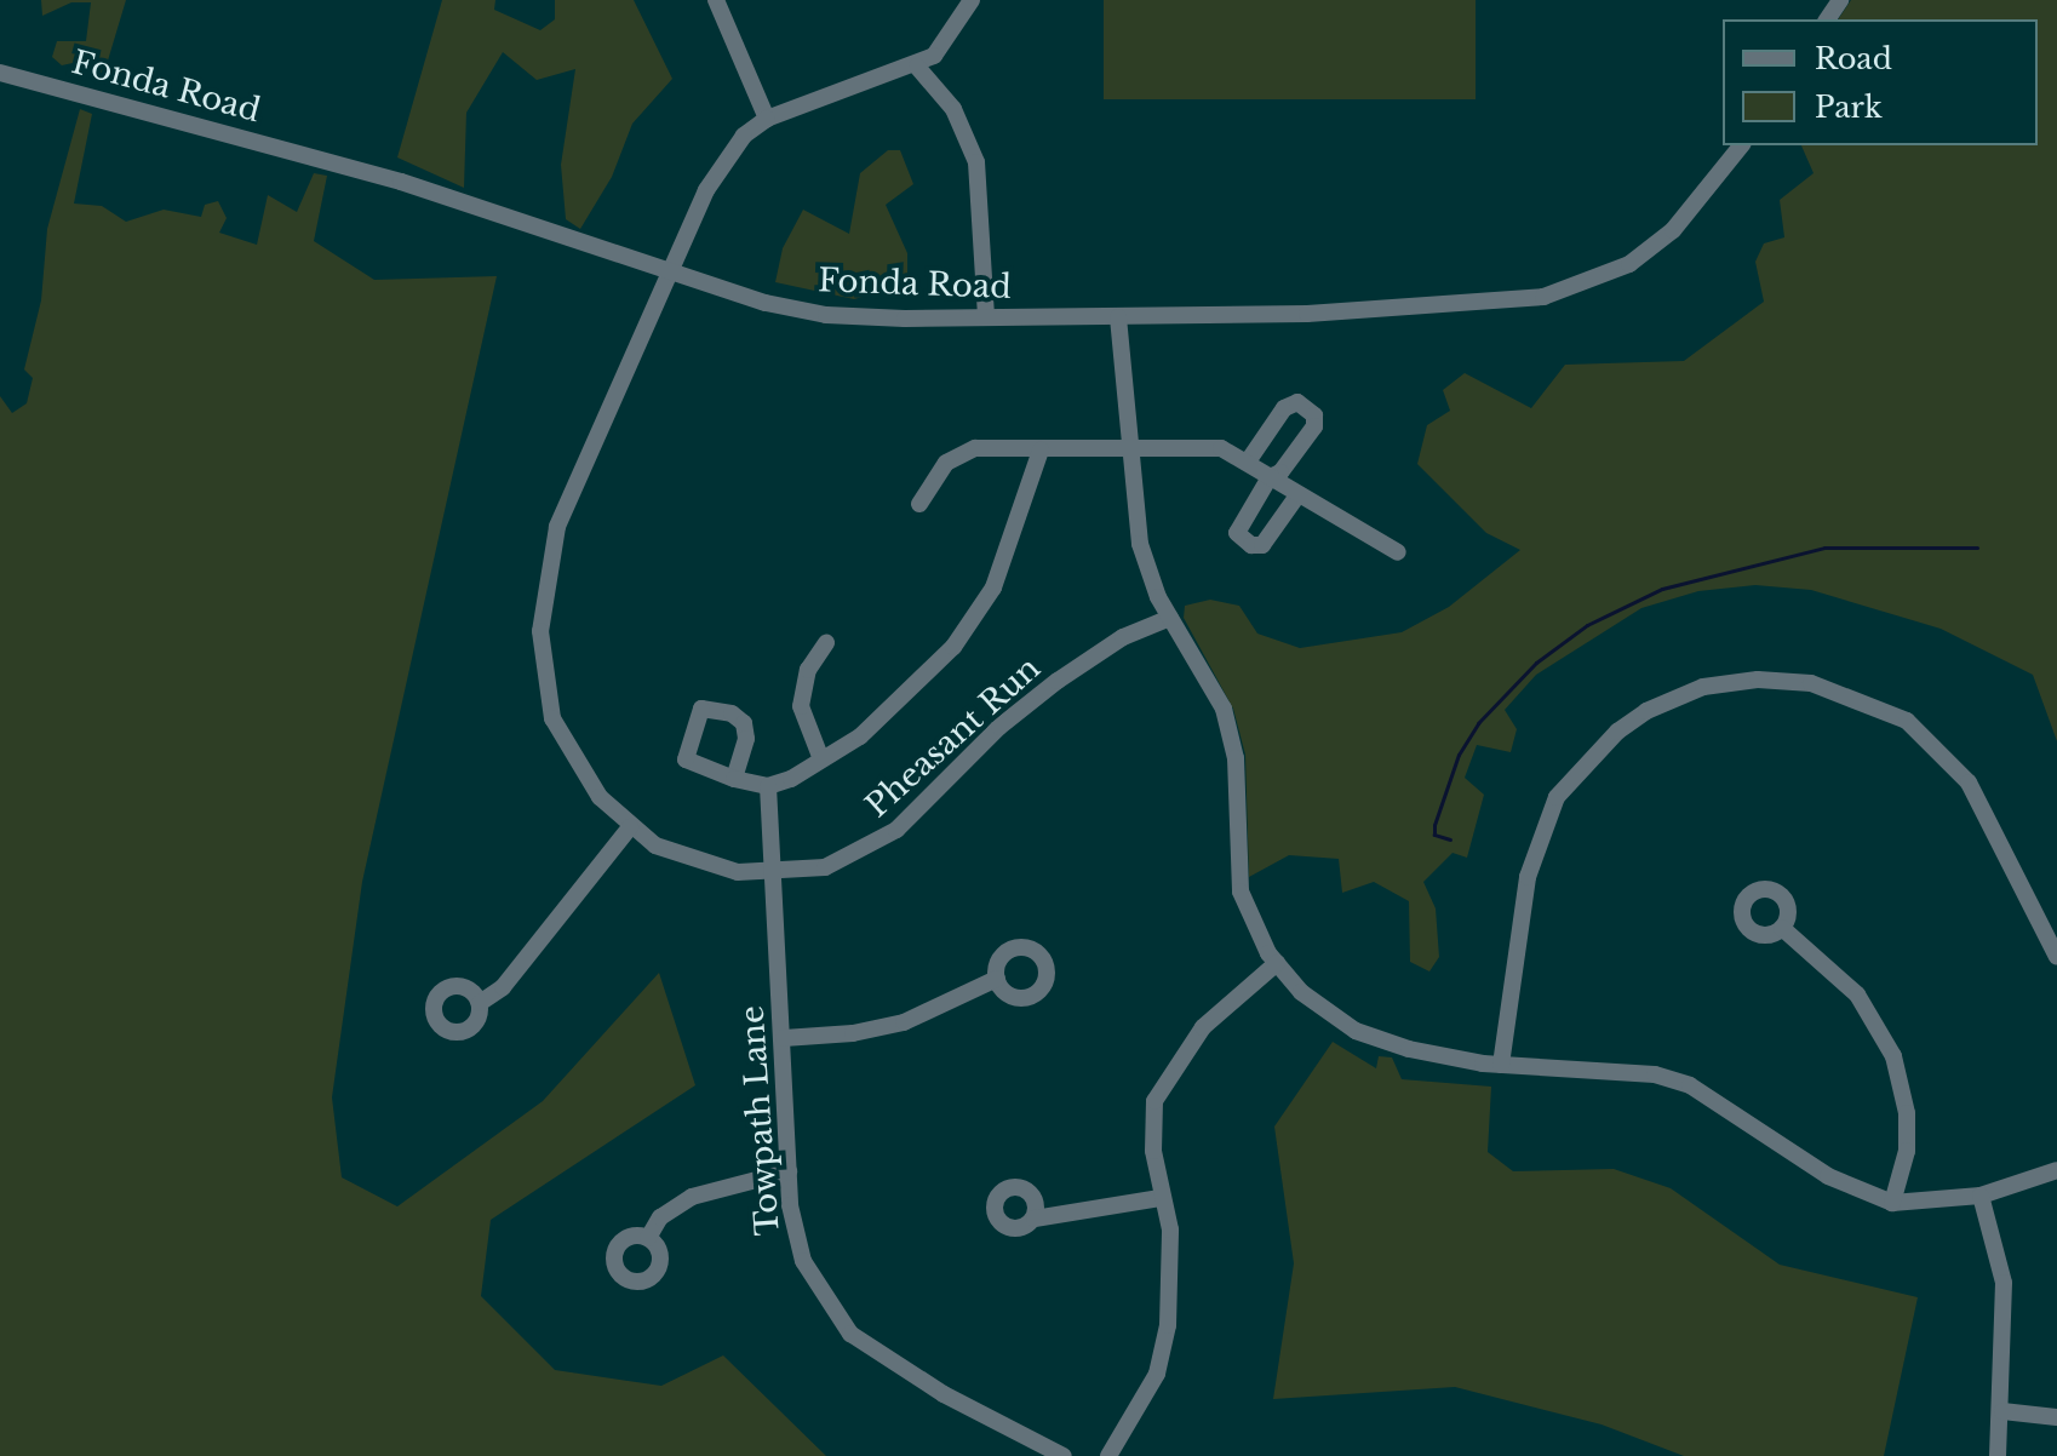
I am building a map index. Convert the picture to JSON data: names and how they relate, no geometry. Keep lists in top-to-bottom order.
{
  "streets": {
    "street": ["Fonda Road", "Pheasant Run", "Towpath Lane"]
  },
  "crossings": [
    ["Fonda Road", "Pheasant Run"],
    ["Pheasant Run", "Towpath Lane"]
  ],
  "legend": ["Road", "Park"]
}
